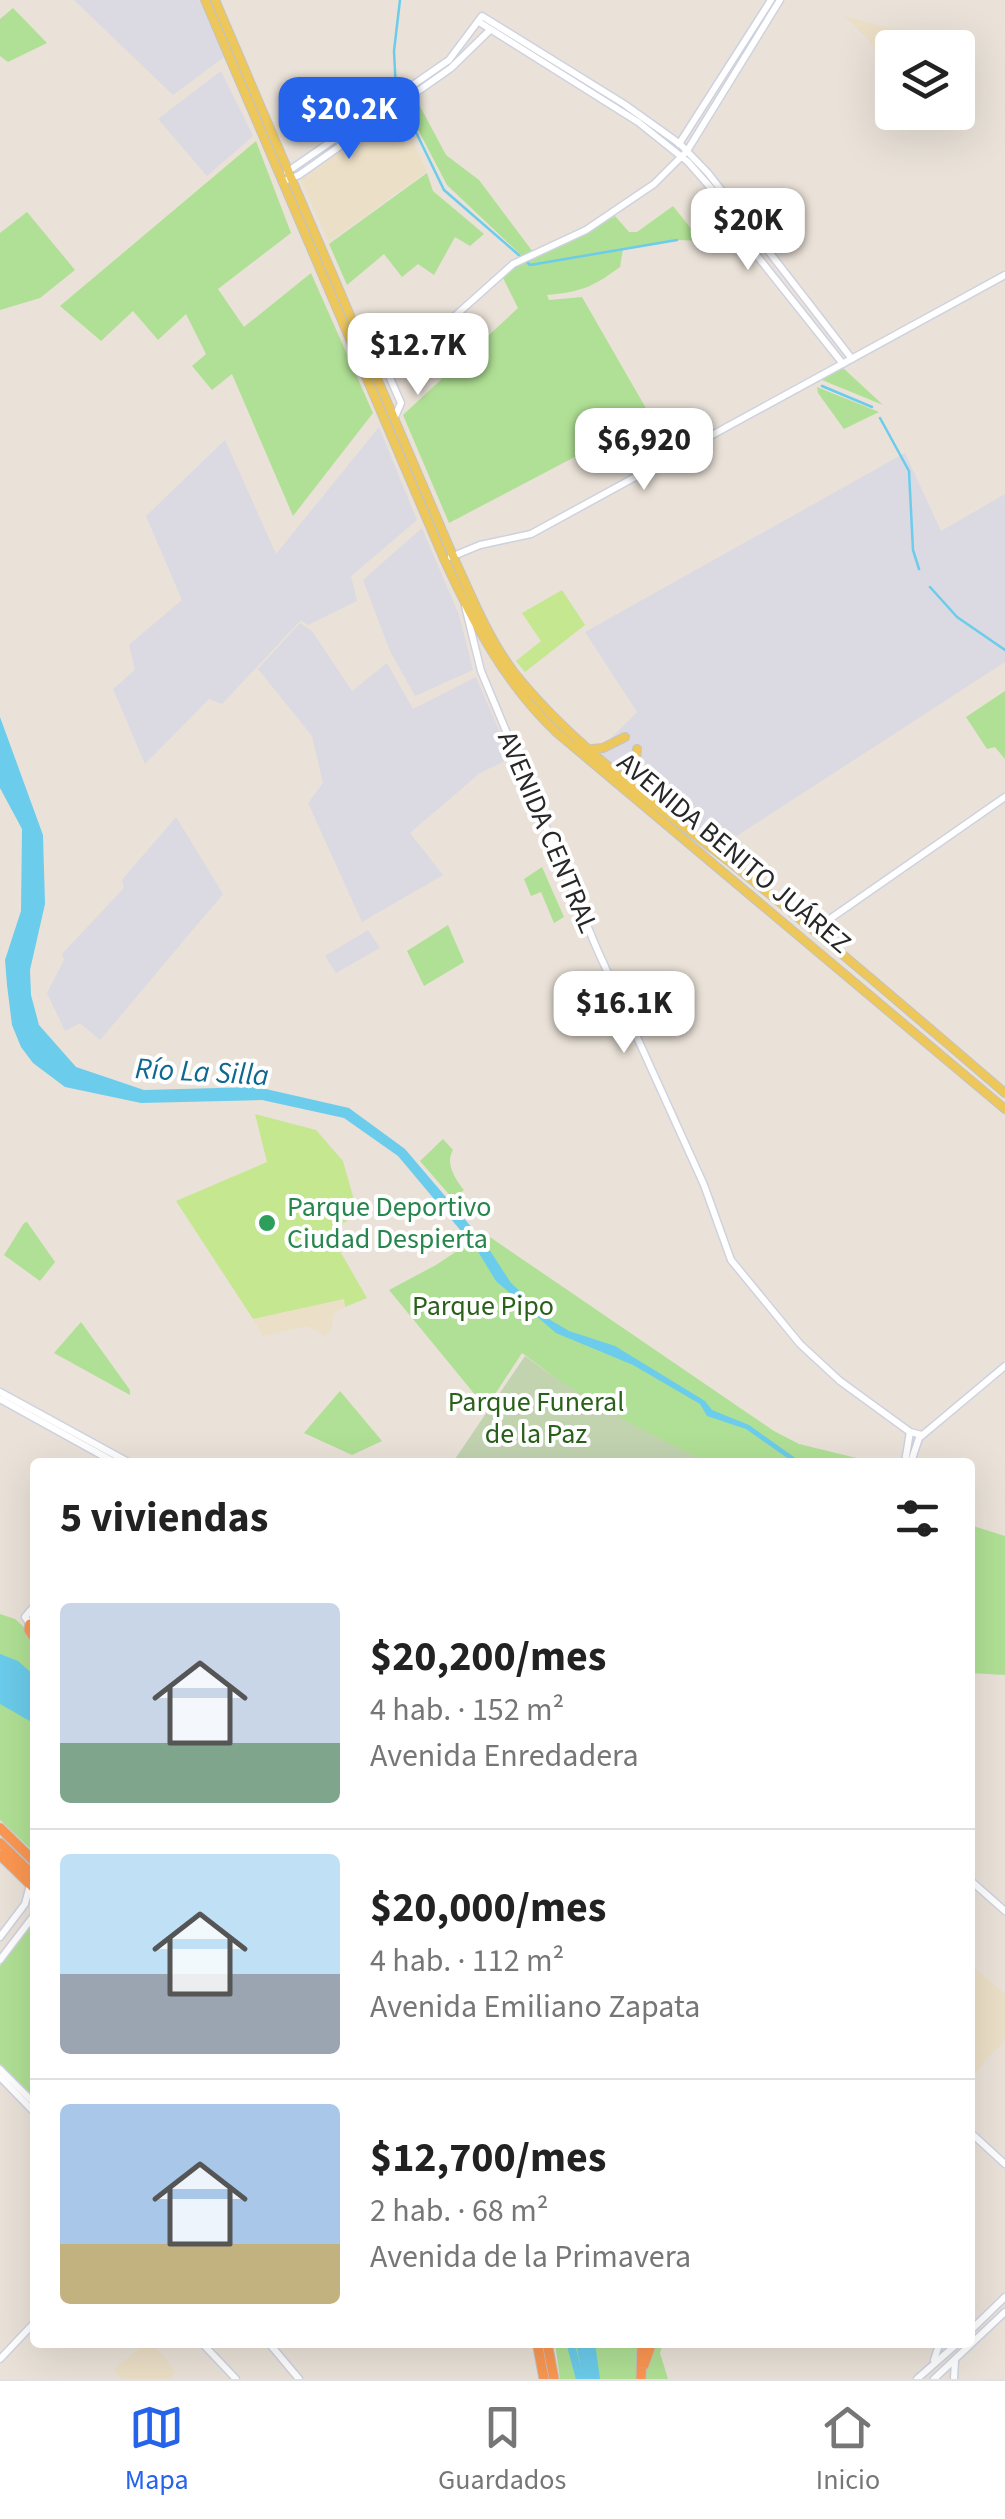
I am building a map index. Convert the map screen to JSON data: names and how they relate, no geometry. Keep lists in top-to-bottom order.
{
  "streets": {
    "main road": ["AVENIDA BENITO JUÁREZ"],
    "street": ["AVENIDA CENTRAL"]
  },
  "crossings": [
    ["AVENIDA CENTRAL", "AVENIDA BENITO JUÁREZ"]
  ],
  "water": ["Río La Silla"],
  "parks": ["Parque Pipo", "Parque Funeral de la Paz"],
  "places": ["Parque Deportivo Ciudad Despierta"],
  "page": {
    "price": [
      "$20.2K",
      "$20K",
      "$12.7K",
      "$6,920",
      "$16.1K"
    ],
    "heading": "5 viviendas",
    "list": [
      {
        "name": "$20,200/mes",
        "note": "4 hab. · 152 m² · Avenida Enredadera"
      },
      {
        "name": "$20,000/mes",
        "note": "4 hab. · 112 m² · Avenida Emiliano Zapata"
      },
      {
        "name": "$12,700/mes",
        "note": "2 hab. · 68 m² · Avenida de la Primavera"
      }
    ],
    "tabs": ["Mapa", "Guardados", "Inicio"]
  }
}
